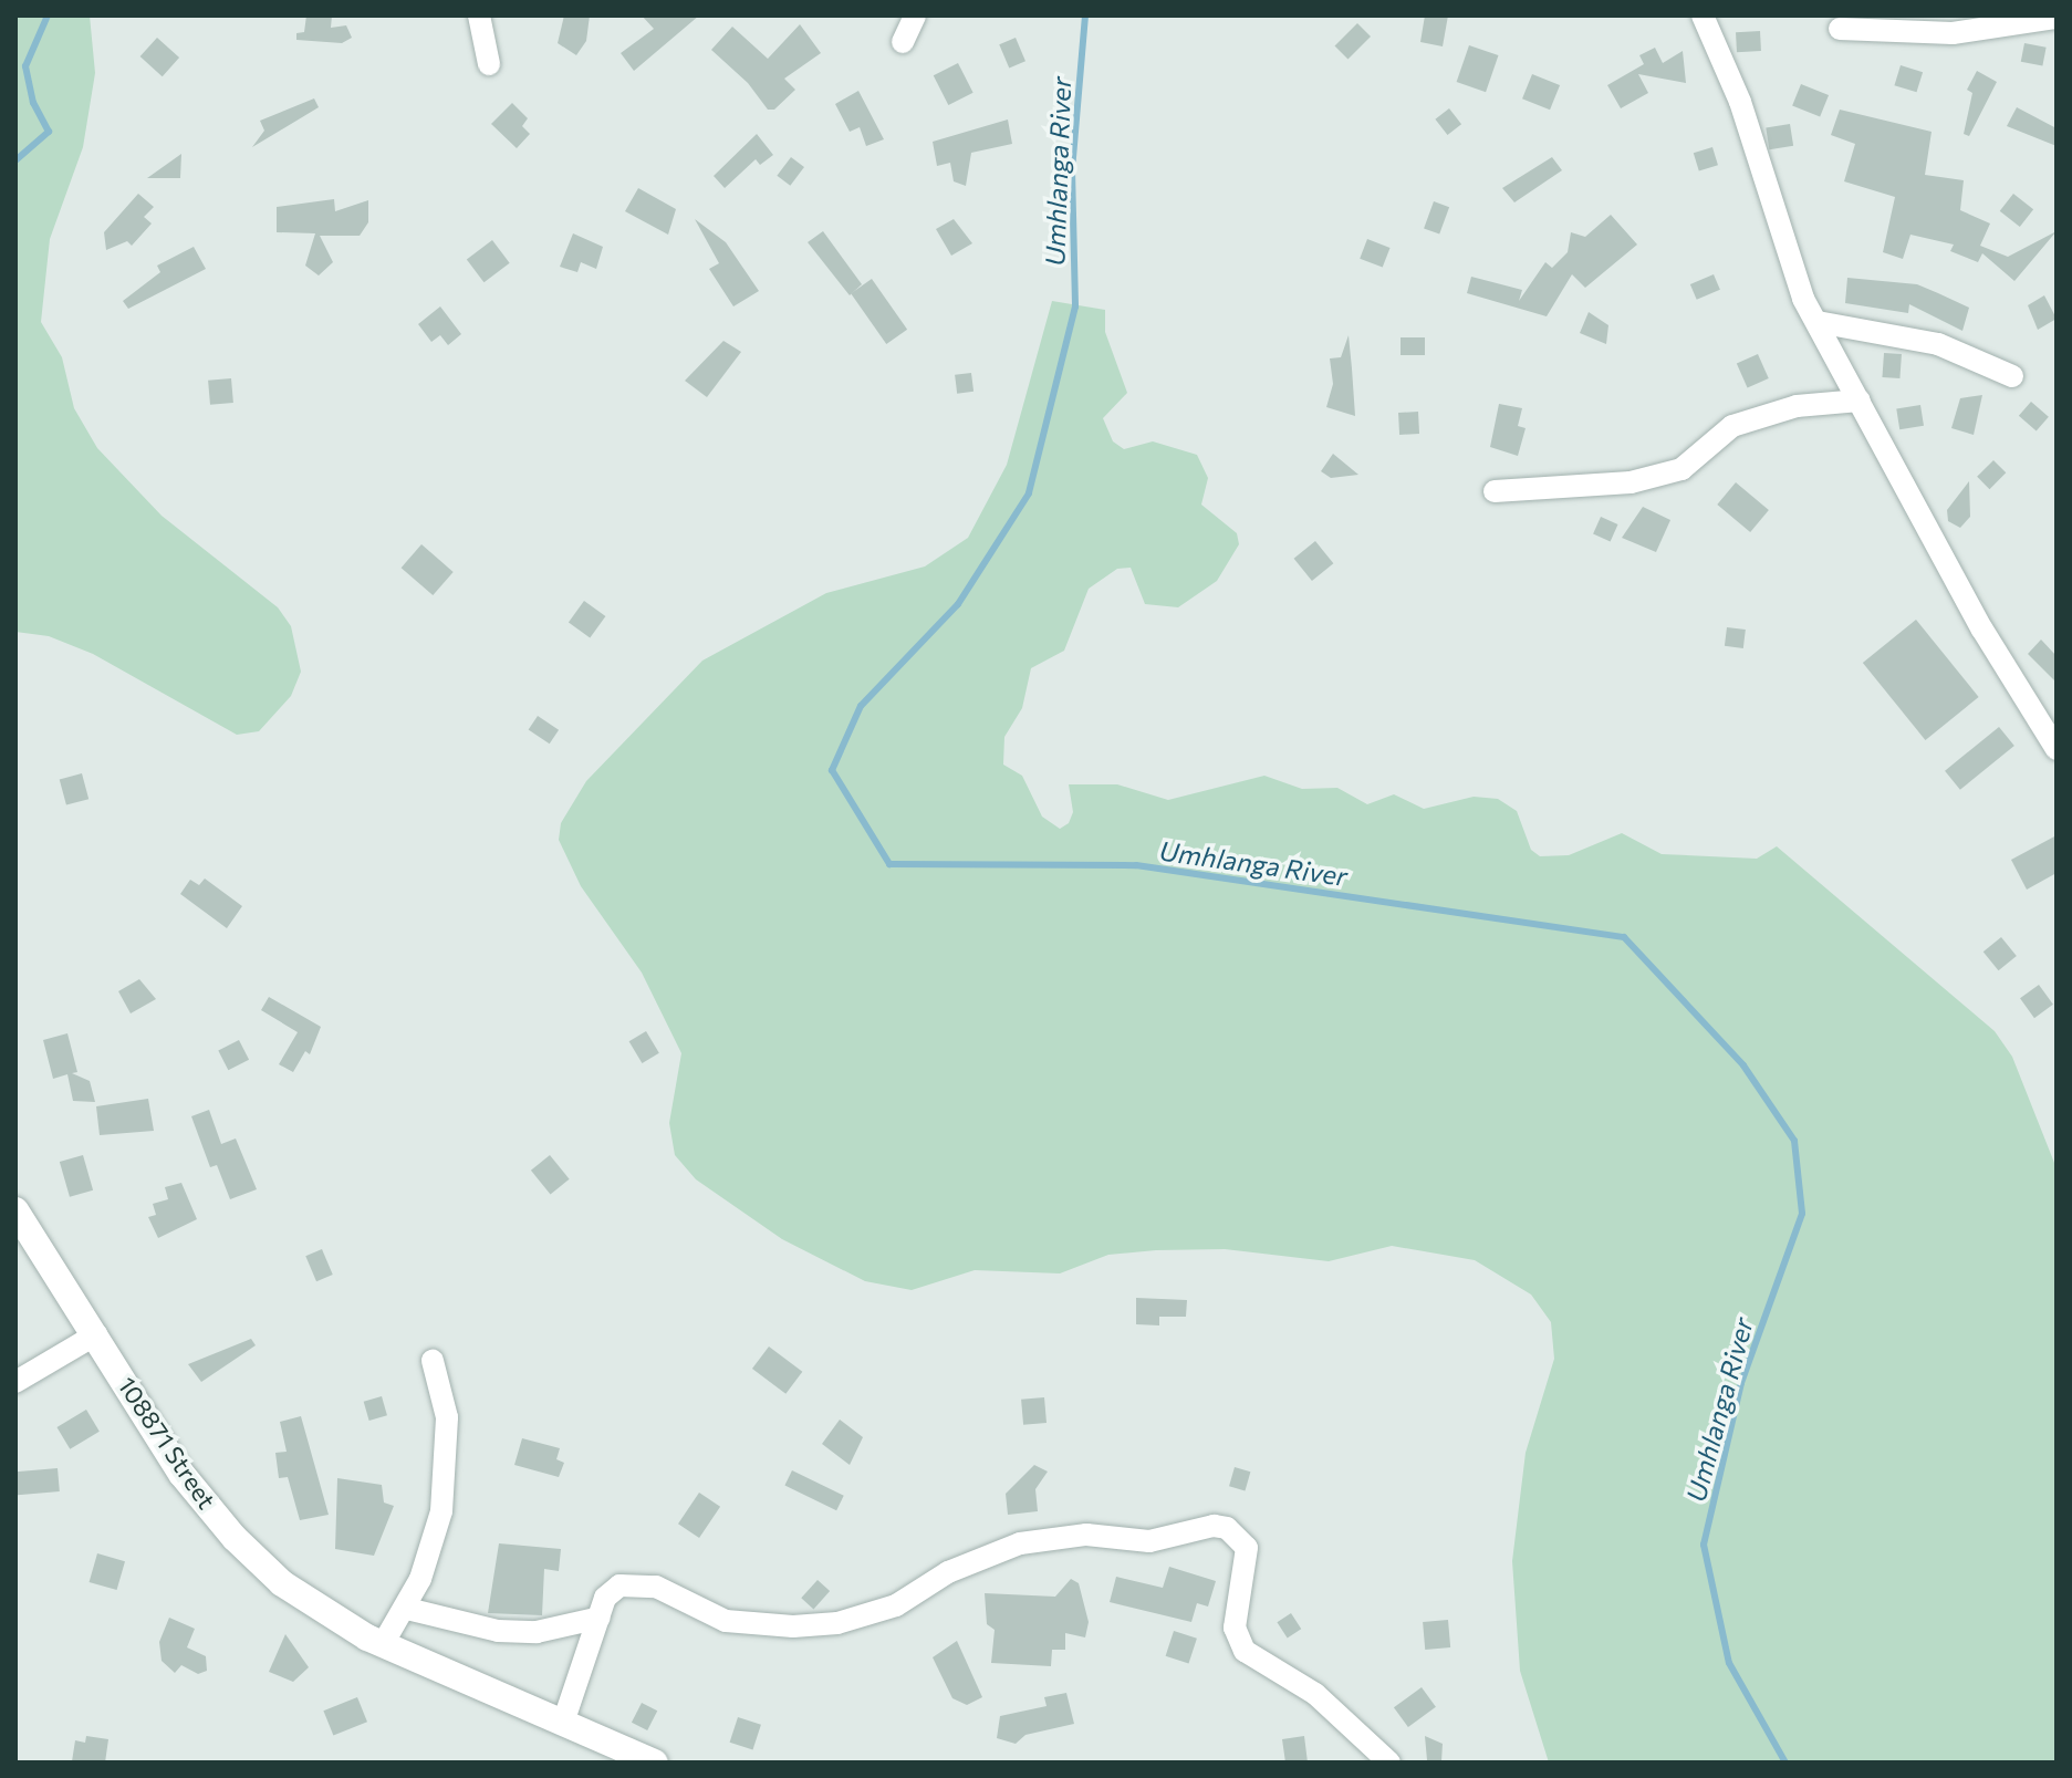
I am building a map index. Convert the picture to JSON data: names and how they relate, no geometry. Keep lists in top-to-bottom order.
{
  "streets": {
    "street": ["108871 Street"]
  },
  "water": ["Umhlanga River"]
}
